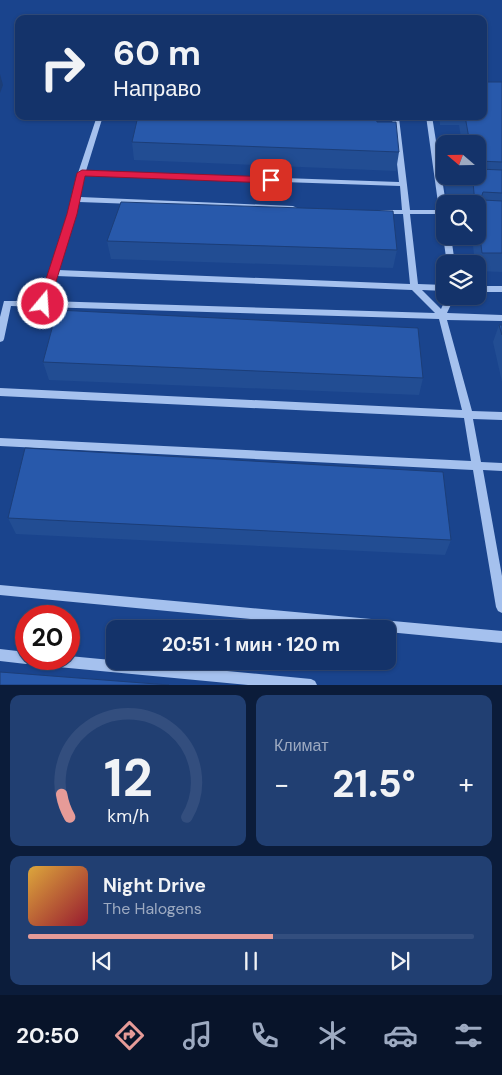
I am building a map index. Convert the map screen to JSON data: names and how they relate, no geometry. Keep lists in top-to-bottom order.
{
  "north": "left",
  "page": {
    "turn": ["60 m", "Направо"],
    "limit": "20",
    "trip": "20:51 · 1 мин · 120 m",
    "tile": "Климат",
    "heat": ["−", "21.5°", "+"],
    "song": ["Night Drive", "The Halogens"],
    "tabs": "20:50",
    "gauge": ["12", "km/h"]
  }
}
